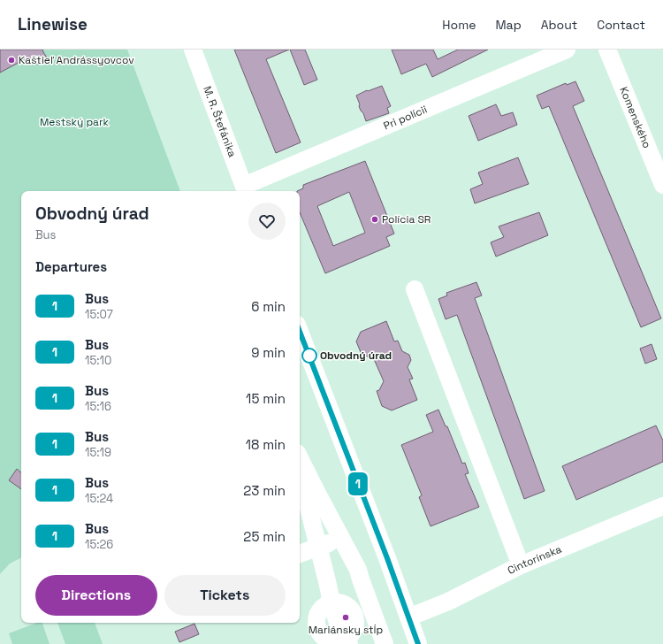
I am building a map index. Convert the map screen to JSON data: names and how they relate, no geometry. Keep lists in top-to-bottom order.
{
  "streets": {
    "street": [
      "Komenského",
      "Pri polícii",
      "M. R. Štefánika",
      "Cintorínska"
    ]
  },
  "crossings": [
    ["Pri polícii", "M. R. Štefánika"]
  ],
  "parks": ["Mestský park"],
  "places": [
    "Kaštieľ Andrássyovcov",
    "Polícia SR",
    "Obvodný úrad",
    "Mariánsky stĺp"
  ],
  "lines": ["bus line 1"],
  "page": {
    "header": "Linewise",
    "nav": [
      "Home",
      "Map",
      "About",
      "Contact"
    ],
    "on_map": "1",
    "heading": [
      ["Obvodný úrad", "Bus"],
      "Departures"
    ],
    "list": [
      {
        "mark": "1",
        "name": "Bus",
        "note": "15:07",
        "value": "6 min"
      },
      {
        "mark": "1",
        "name": "Bus",
        "note": "15:10",
        "value": "9 min"
      },
      {
        "mark": "1",
        "name": "Bus",
        "note": "15:16",
        "value": "15 min"
      },
      {
        "mark": "1",
        "name": "Bus",
        "note": "15:19",
        "value": "18 min"
      },
      {
        "mark": "1",
        "name": "Bus",
        "note": "15:24",
        "value": "23 min"
      },
      {
        "mark": "1",
        "name": "Bus",
        "note": "15:26",
        "value": "25 min"
      }
    ],
    "buttons": ["Directions", "Tickets"]
  }
}
